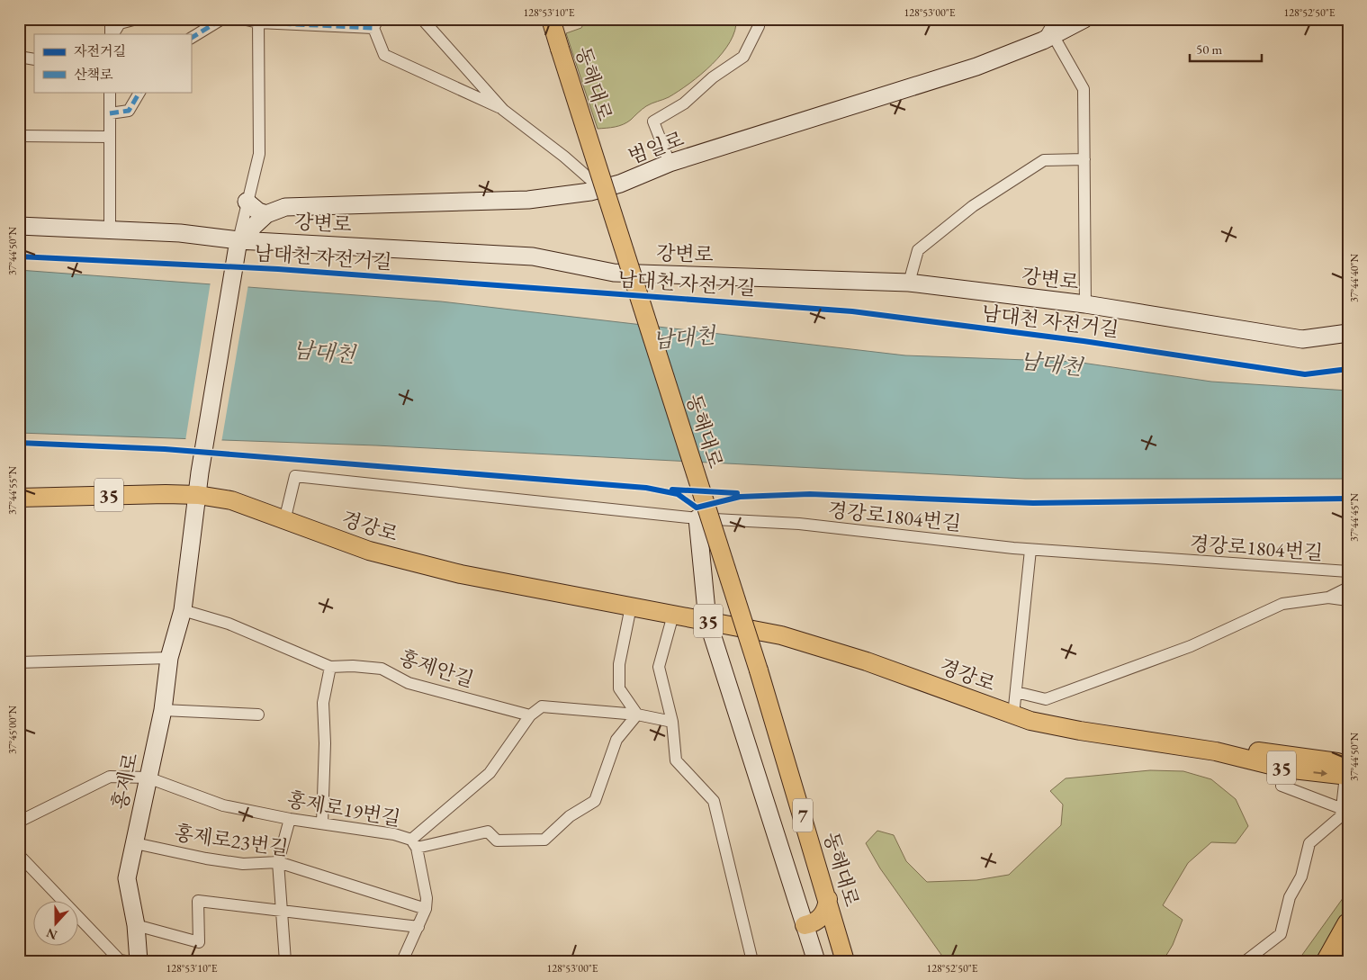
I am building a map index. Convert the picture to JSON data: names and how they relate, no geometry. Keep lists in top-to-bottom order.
{
  "streets": {
    "main road": [
      "동해대로",
      "35",
      "경강로",
      "7"
    ],
    "street": [
      "범일로",
      "강변로",
      "경강로1804번길",
      "홍제안길",
      "홍제로",
      "홍제로19번길",
      "홍제로23번길"
    ],
    "cycle path": ["남대천 자전거길"]
  },
  "crossings": [
    ["범일로", "강변로"],
    ["범일로", "홍제로"],
    ["강변로", "홍제로"],
    ["경강로1804번길", "경강로"],
    ["경강로", "홍제로"],
    ["홍제로", "홍제로19번길"],
    ["홍제로", "홍제로23번길"],
    ["홍제로19번길", "홍제로23번길"]
  ],
  "water": ["남대천"],
  "legend": ["자전거길", "산책로"],
  "scale_bar": "50 m",
  "north": "bottom",
  "coordinates": [
    "128°53'10\"E",
    "128°53'00\"E",
    "128°52'50\"E",
    "37°44'50\"N",
    "37°44'40\"N",
    "37°44'55\"N",
    "37°44'45\"N",
    "37°45'00\"N"
  ]
}
